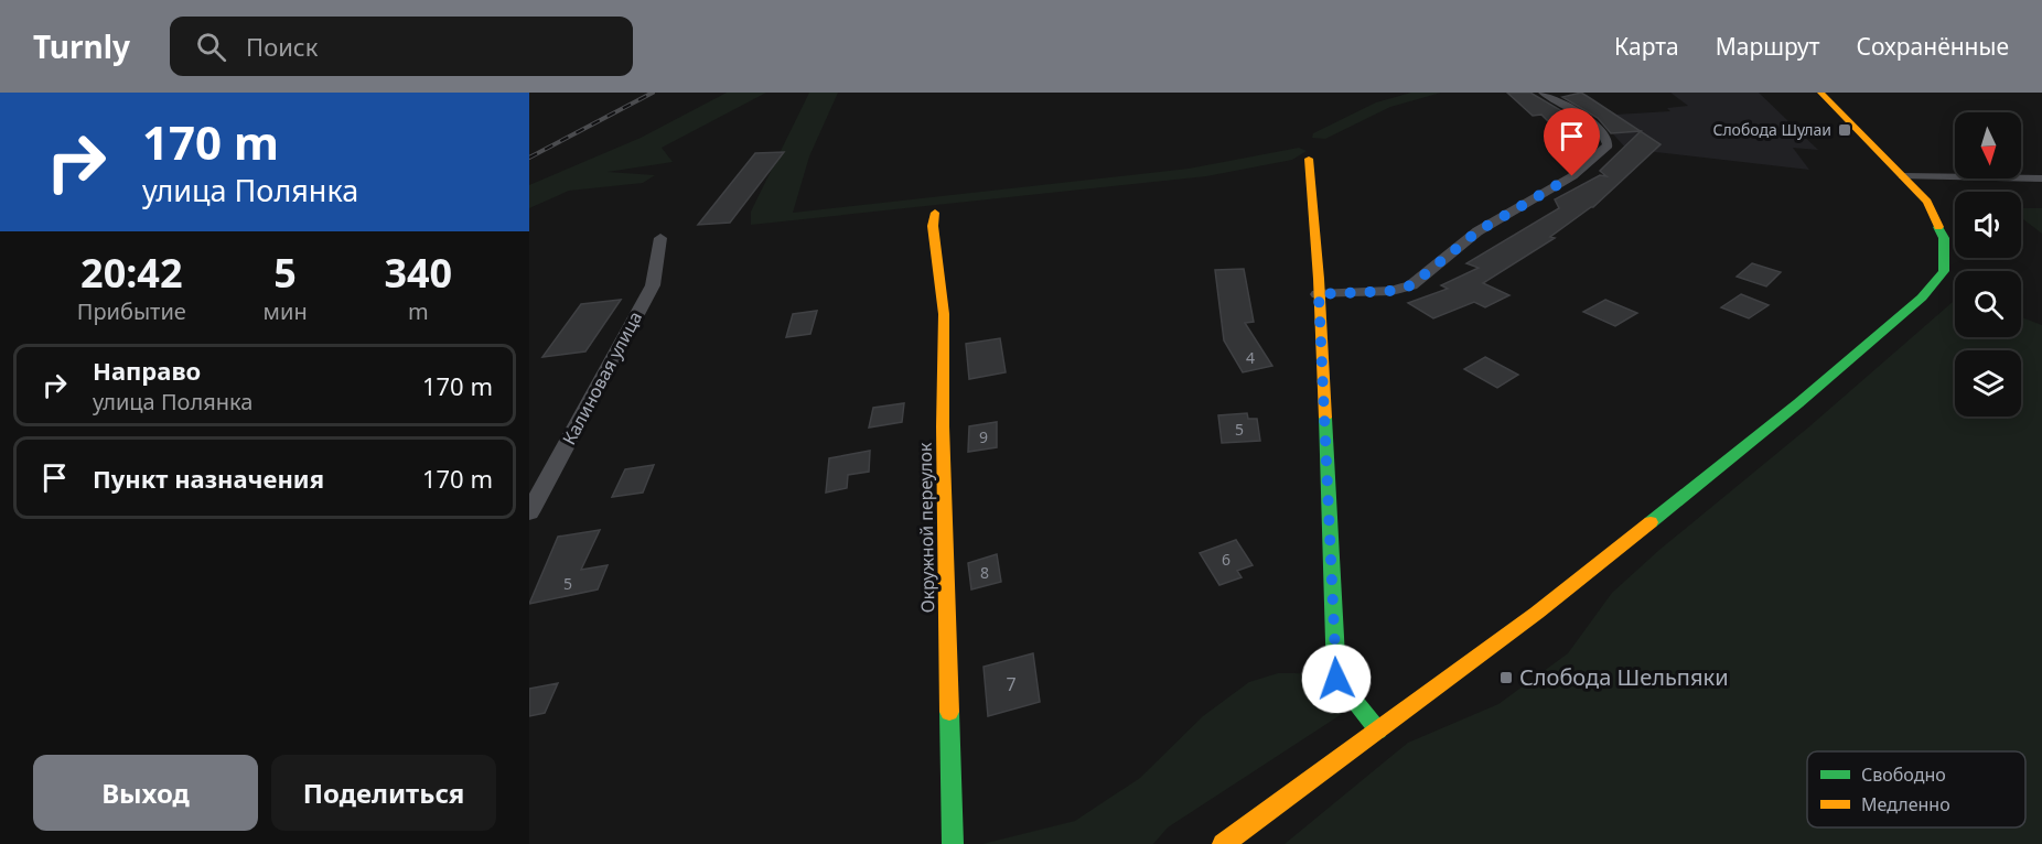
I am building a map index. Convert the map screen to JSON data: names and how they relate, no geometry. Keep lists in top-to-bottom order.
{
  "streets": {
    "street": ["Калиновая улица", "Окружной переулок"]
  },
  "places": {
    "transit": ["Слобода Шулаи", "Слобода Шельпяки"]
  },
  "house_numbers": [
    "4",
    "5",
    "9",
    "6",
    "8",
    "5",
    "7"
  ],
  "legend": ["Свободно", "Медленно"],
  "north": "bottom",
  "page": {
    "header": "Turnly",
    "search": "Поиск",
    "nav": ["Карта", "Маршрут", "Сохранённые"],
    "turn": ["170 m", "улица Полянка"],
    "eta": [
      "20:42",
      "Прибытие",
      "5",
      "мин",
      "340",
      "m"
    ],
    "list": [
      {
        "name": "Направо",
        "note": "улица Полянка",
        "value": "170 m"
      },
      {
        "name": "Пункт назначения",
        "value": "170 m"
      }
    ],
    "buttons": ["Выход", "Поделиться"]
  }
}
